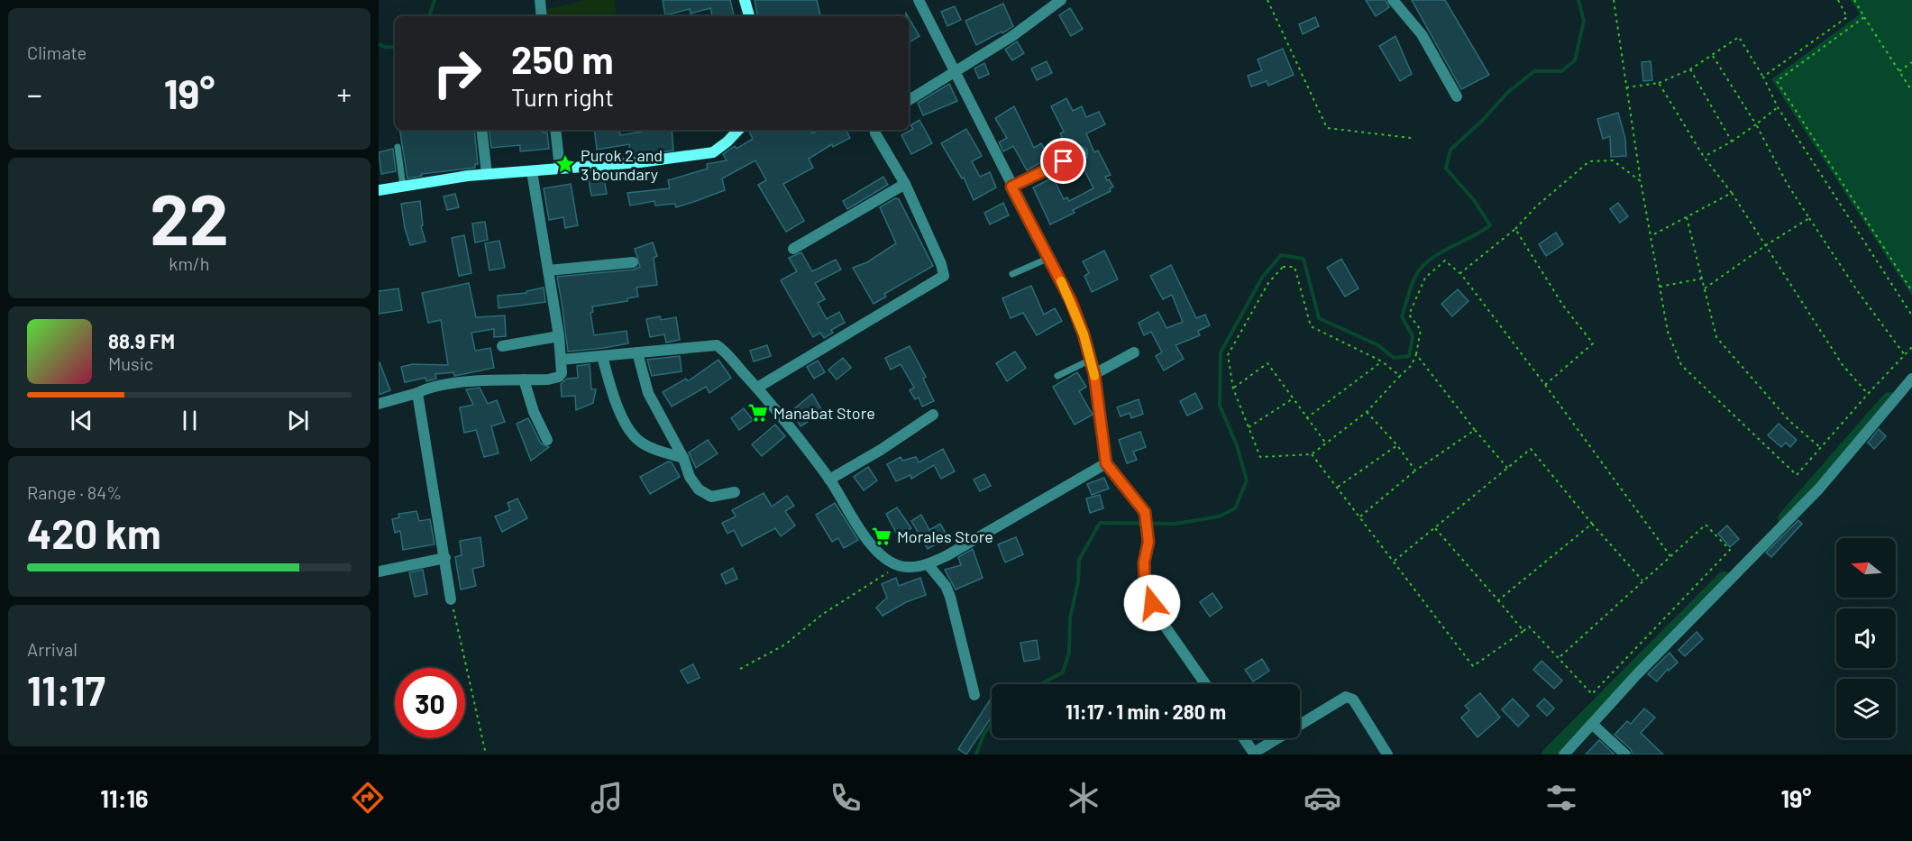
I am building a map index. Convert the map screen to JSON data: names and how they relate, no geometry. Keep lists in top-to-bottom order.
{
  "places": {
    "place": ["Purok 2 and 3 boundary"],
    "supermarket": ["Manabat Store", "Morales Store"]
  },
  "north": "left",
  "page": {
    "tile": [
      "Climate",
      ["22", "km/h"],
      ["Range · 84%", "420 km"],
      ["Arrival", "11:17"]
    ],
    "turn": ["250 m", "Turn right"],
    "heat": ["−", "19°", "+"],
    "song": ["88.9 FM", "Music"],
    "limit": "30",
    "trip": "11:17 · 1 min · 280 m",
    "tabs": ["11:16", "19°"]
  }
}
